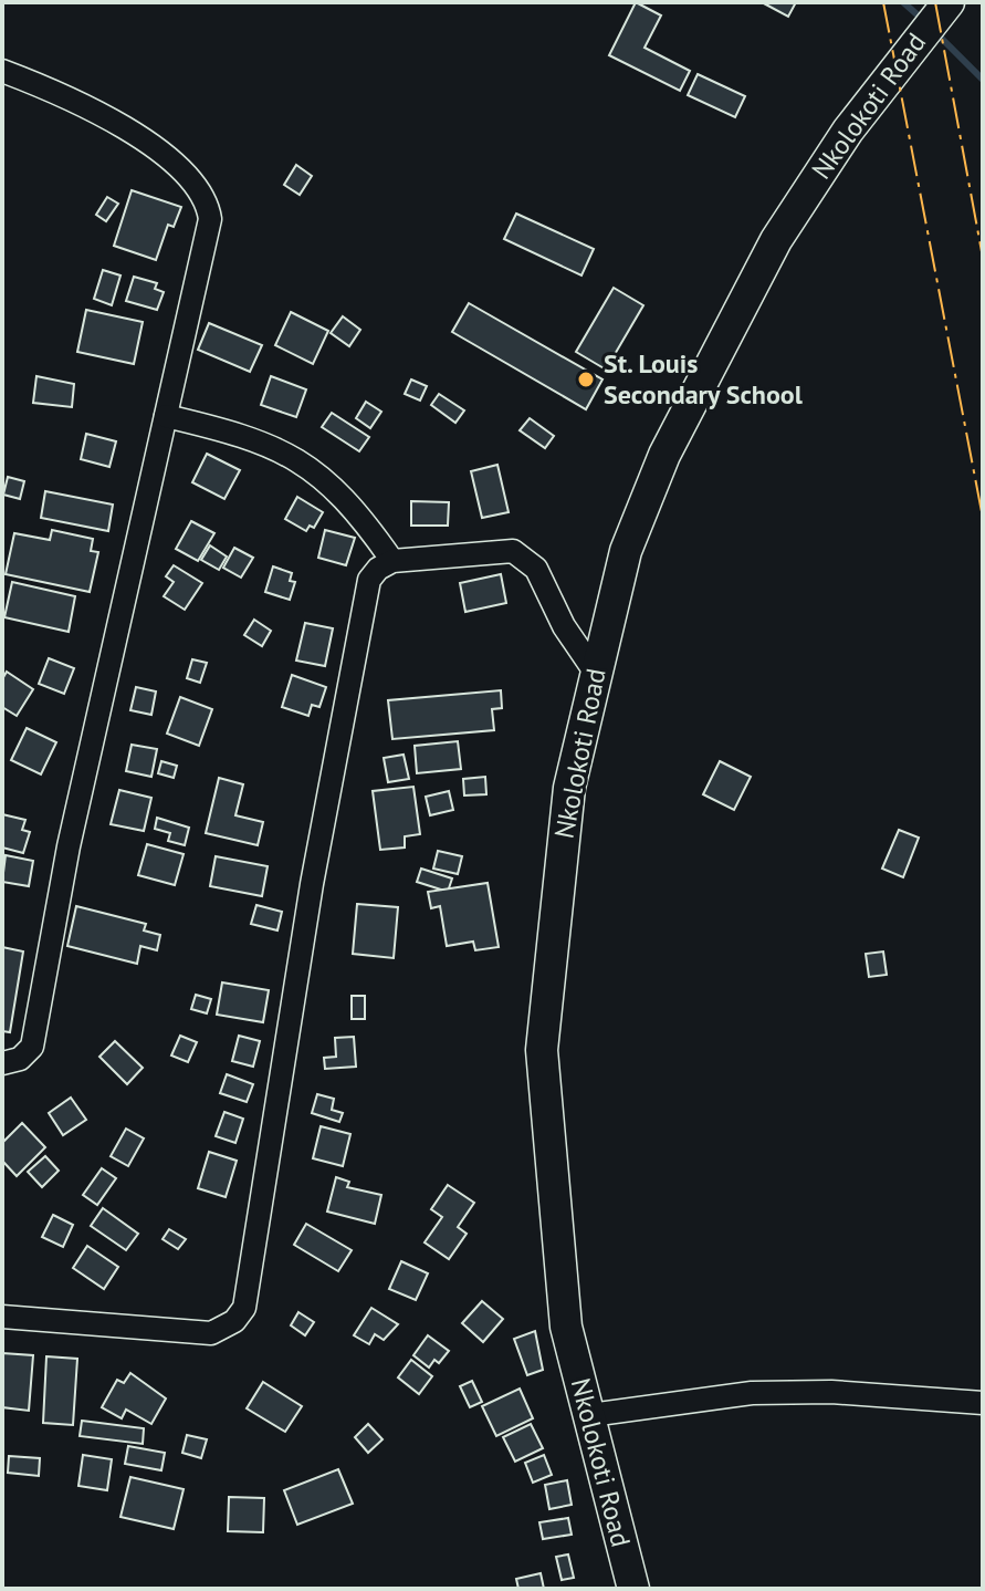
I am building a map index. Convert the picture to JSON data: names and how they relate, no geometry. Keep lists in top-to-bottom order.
{
  "streets": {
    "main road": ["Nkolokoti Road"]
  },
  "places": ["St. Louis Secondary School"]
}
